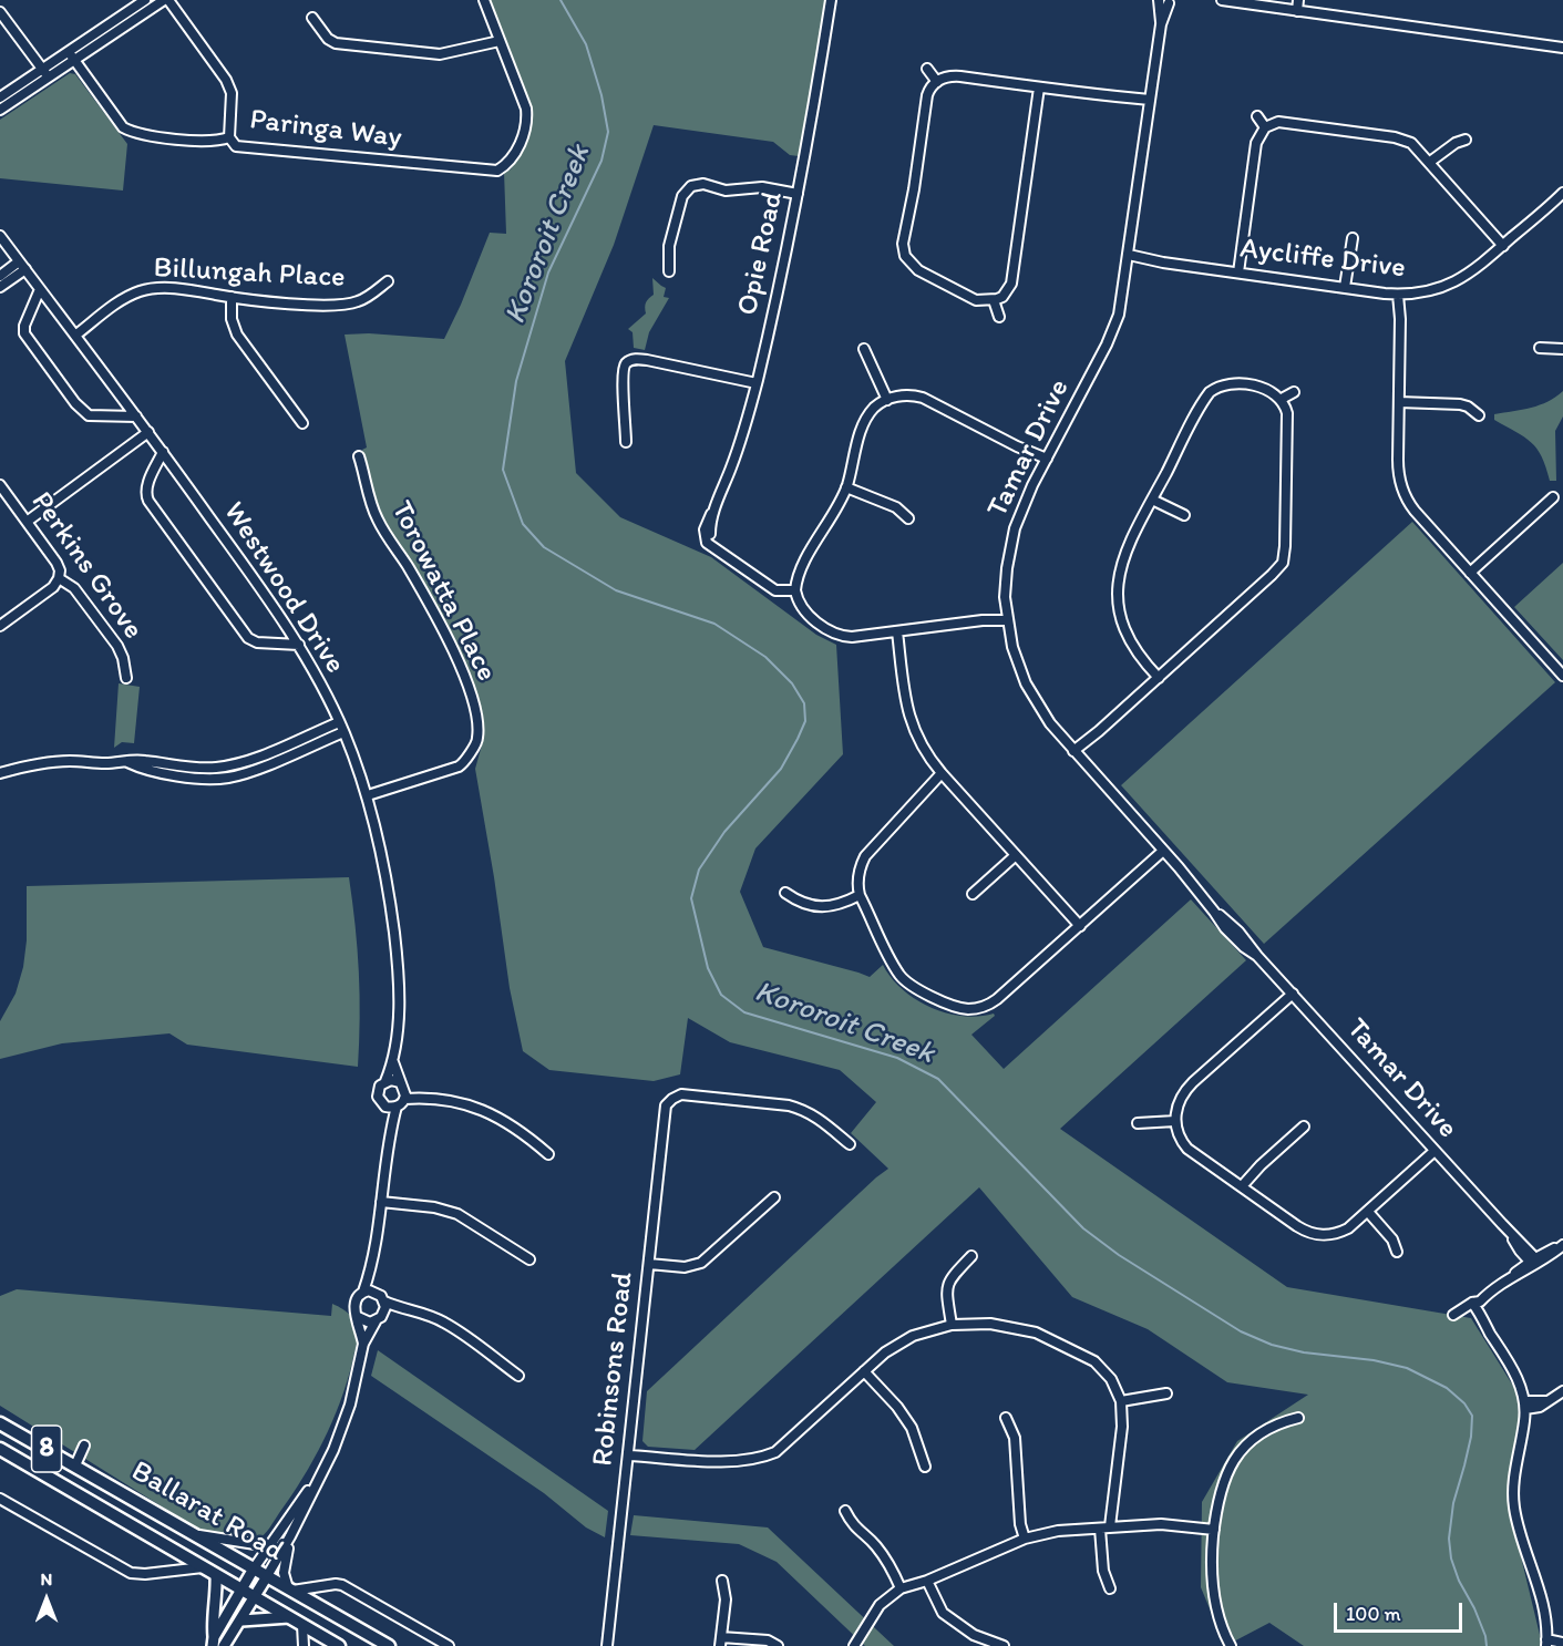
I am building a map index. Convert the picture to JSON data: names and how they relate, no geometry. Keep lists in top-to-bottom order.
{
  "streets": {
    "highway": ["8", "Ballarat Road"],
    "street": [
      "Paringa Way",
      "Opie Road",
      "Aycliffe Drive",
      "Billungah Place",
      "Tamar Drive",
      "Perkins Grove",
      "Westwood Drive",
      "Torowatta Place",
      "Robinsons Road"
    ]
  },
  "crossings": [
    ["Aycliffe Drive", "Tamar Drive"],
    ["Billungah Place", "Westwood Drive"],
    ["Westwood Drive", "Torowatta Place"]
  ],
  "water": ["Kororoit Creek"],
  "scale_bar": "100 m",
  "north": "top"
}
